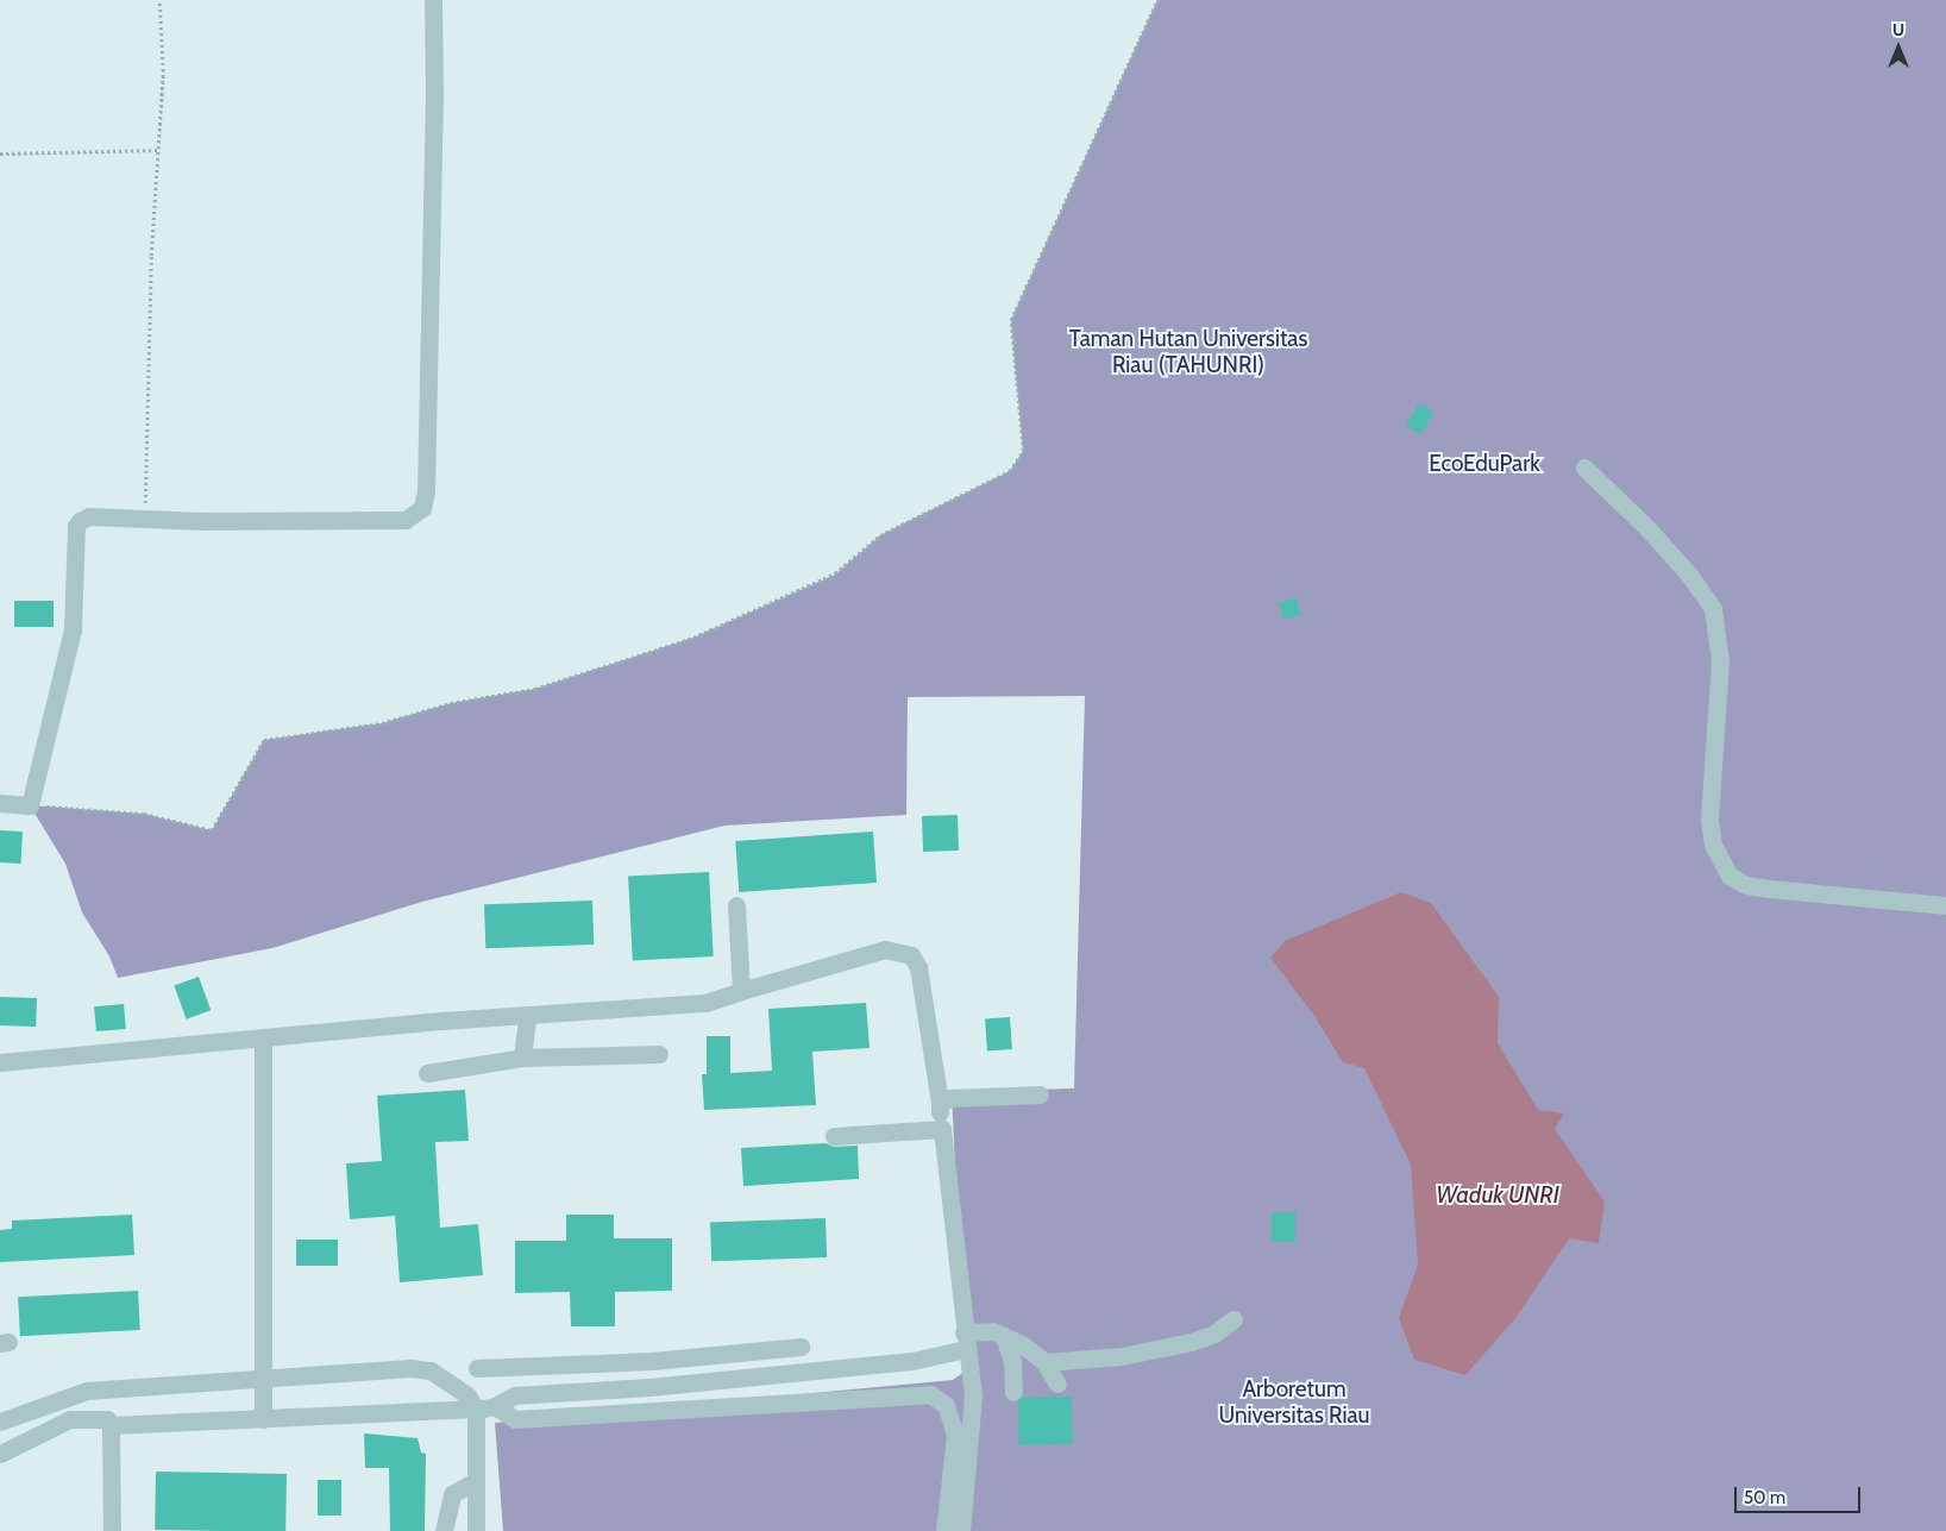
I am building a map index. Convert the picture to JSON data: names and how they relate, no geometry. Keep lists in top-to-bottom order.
{
  "water": ["Waduk UNRI"],
  "parks": ["Taman Hutan Universitas Riau (TAHUNRI)", "EcoEduPark", "Arboretum Universitas Riau"],
  "scale_bar": "50 m",
  "north": "top"
}
